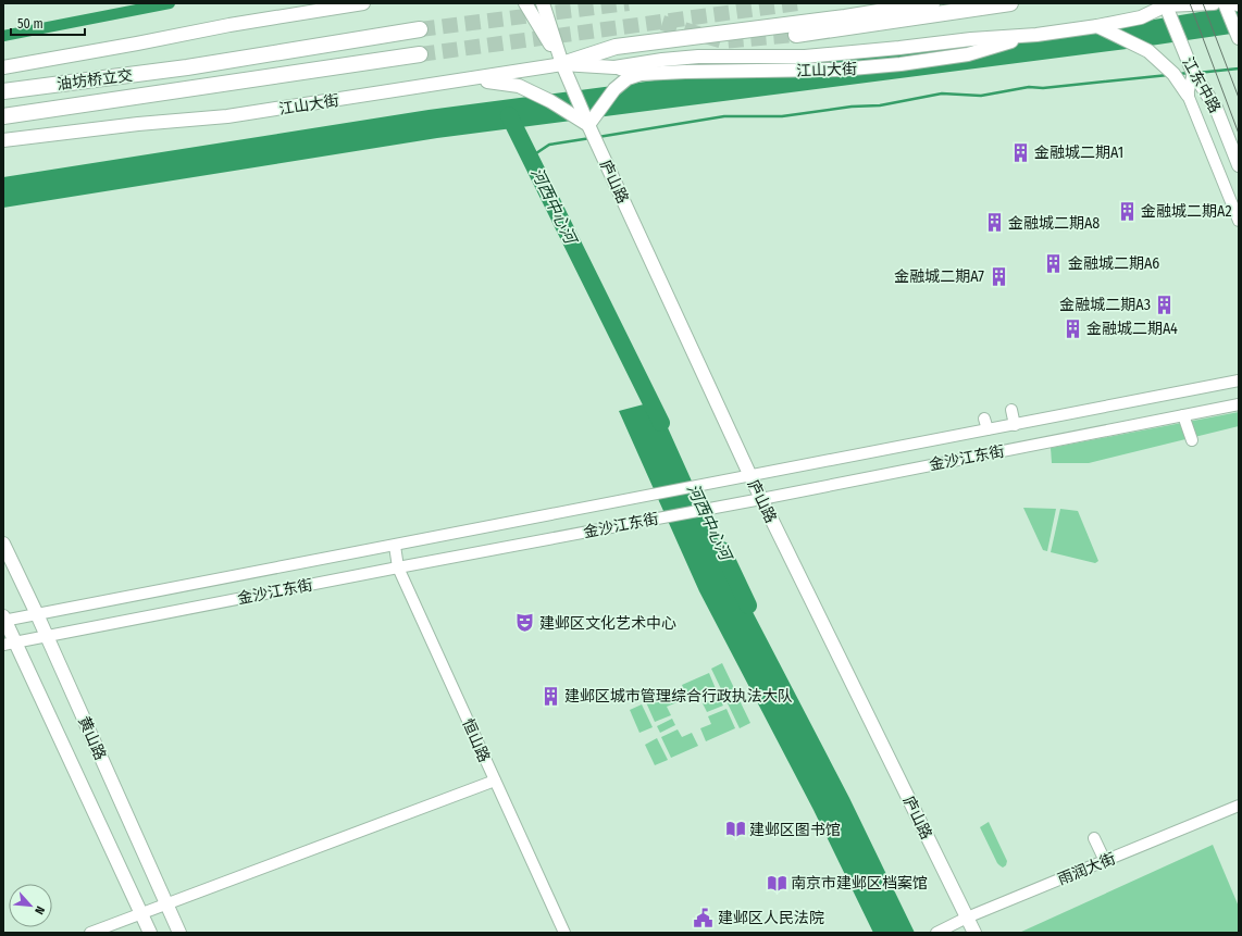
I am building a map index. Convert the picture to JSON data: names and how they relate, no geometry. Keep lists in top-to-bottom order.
{
  "streets": {
    "highway": ["油坊桥立交"],
    "main road": [
      "江山大街",
      "江东中路",
      "庐山路",
      "黄山路"
    ],
    "street": ["金沙江东街", "恒山路", "雨润大街"]
  },
  "crossings": [
    ["江山大街", "江东中路"],
    ["江山大街", "庐山路"],
    ["庐山路", "金沙江东街"],
    ["庐山路", "雨润大街"],
    ["金沙江东街", "黄山路"],
    ["金沙江东街", "恒山路"]
  ],
  "water": ["河西中心河"],
  "places": {
    "building": [
      "金融城二期A1",
      "金融城二期A2",
      "金融城二期A8",
      "金融城二期A6",
      "金融城二期A7",
      "金融城二期A3",
      "金融城二期A4",
      "建邺区城市管理综合行政执法大队"
    ],
    "theatre": ["建邺区文化艺术中心"],
    "library": ["建邺区图书馆", "南京市建邺区档案馆"],
    "public building": ["建邺区人民法院"]
  },
  "scale_bar": "50 m",
  "north": "bottom right"
}
